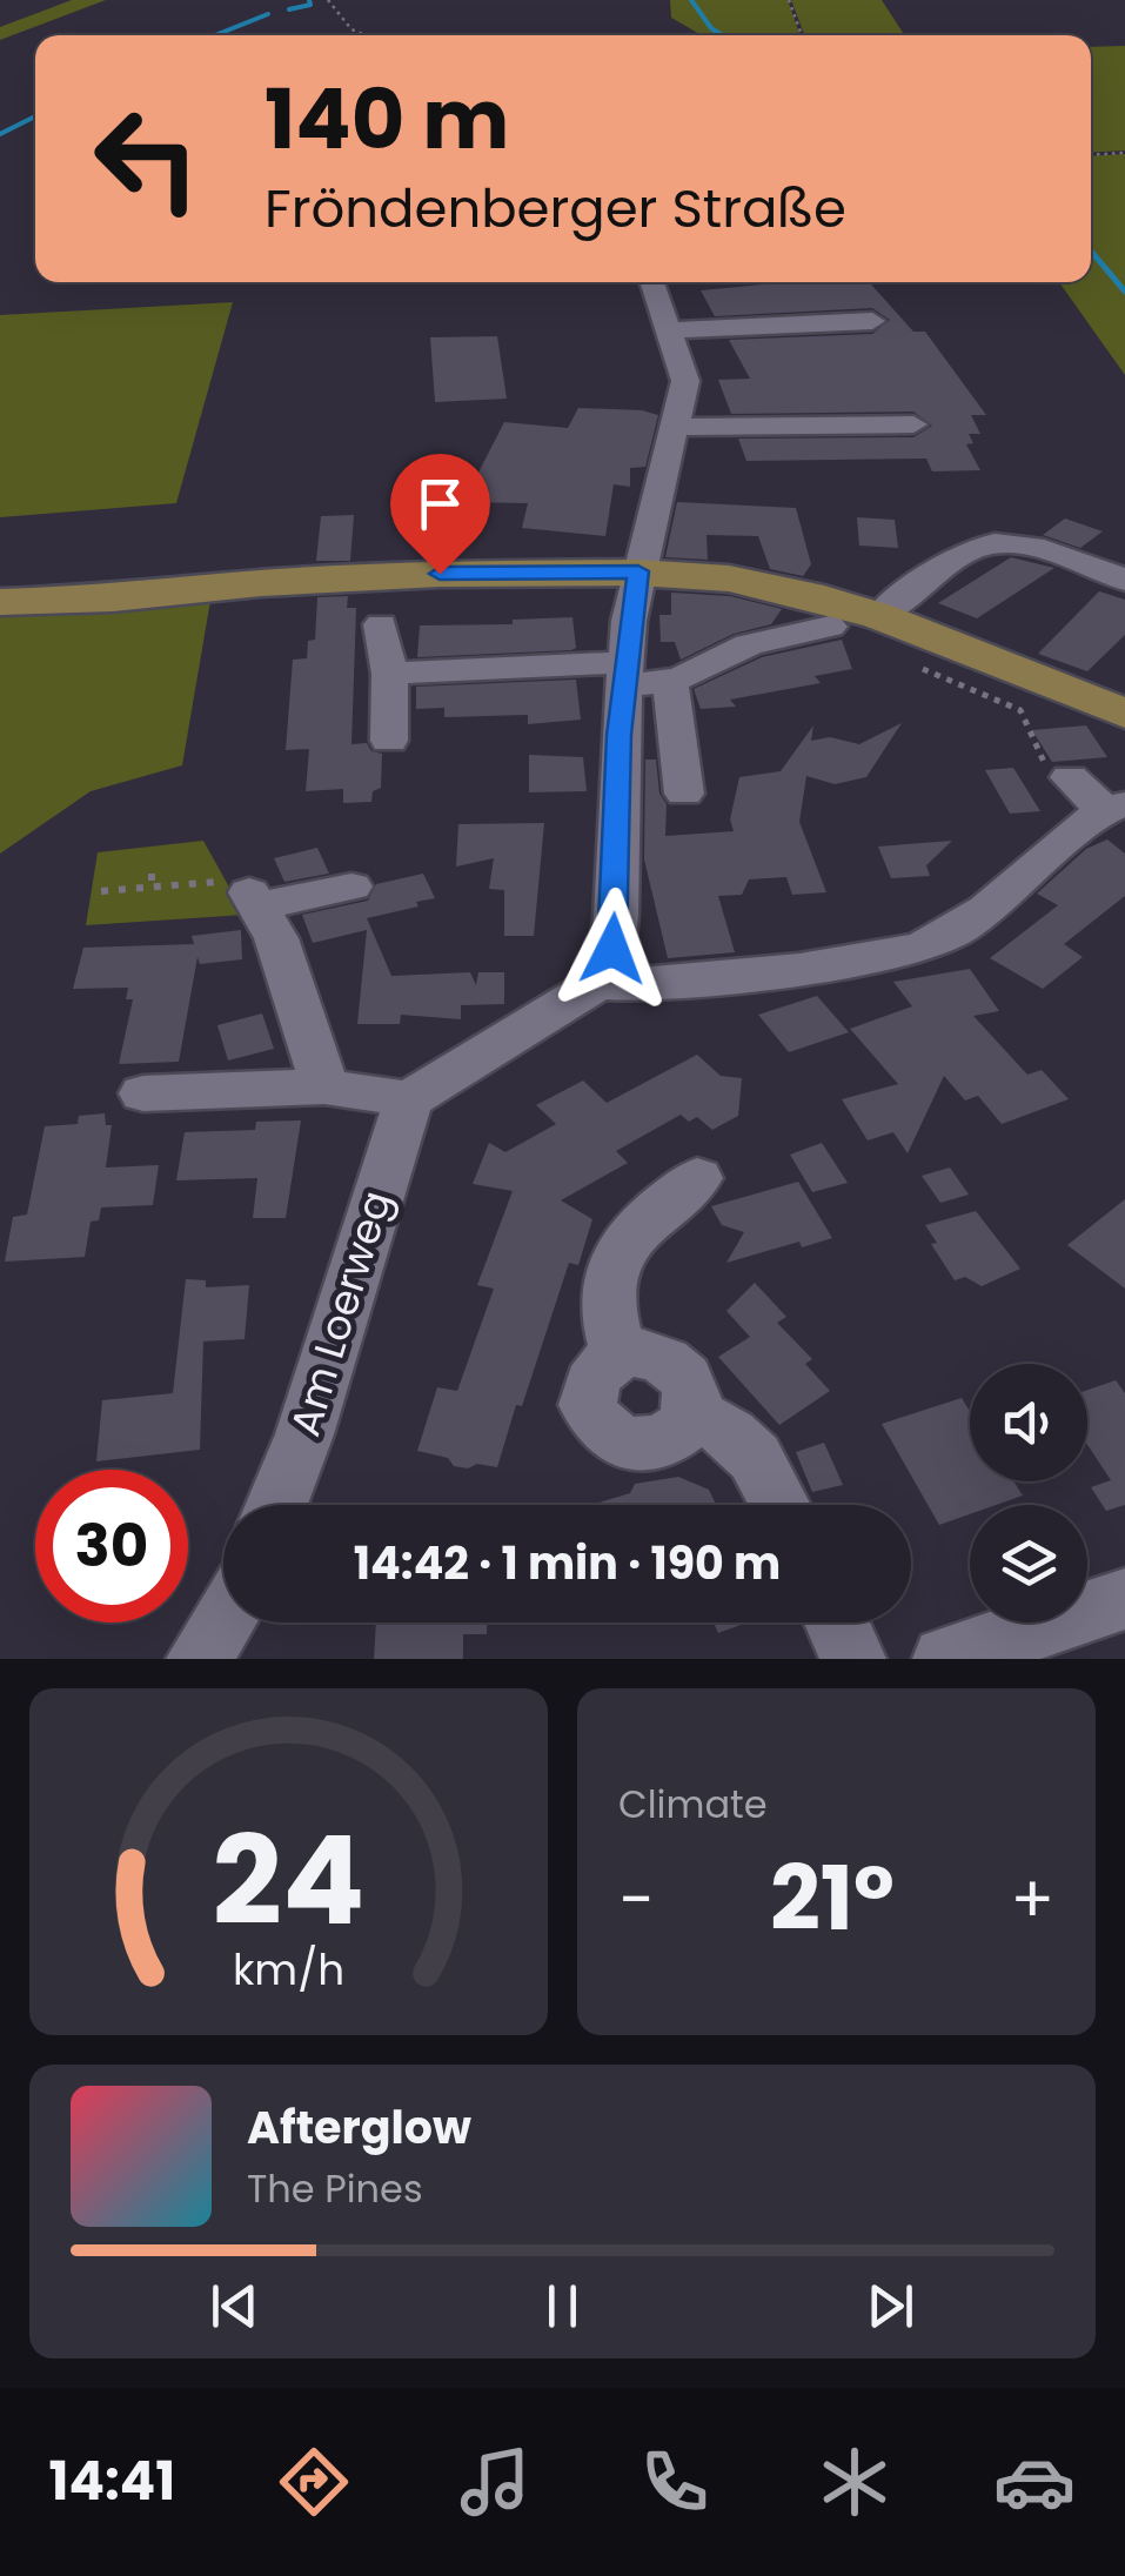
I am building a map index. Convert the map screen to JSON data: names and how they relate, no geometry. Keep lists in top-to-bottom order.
{
  "streets": {
    "street": ["Am Loerweg"]
  },
  "page": {
    "turn": ["140 m", "Fröndenberger Straße"],
    "limit": "30",
    "trip": "14:42 · 1 min · 190 m",
    "tile": "Climate",
    "heat": ["−", "21°", "+"],
    "song": ["Afterglow", "The Pines"],
    "tabs": "14:41",
    "gauge": ["24", "km/h"]
  }
}
